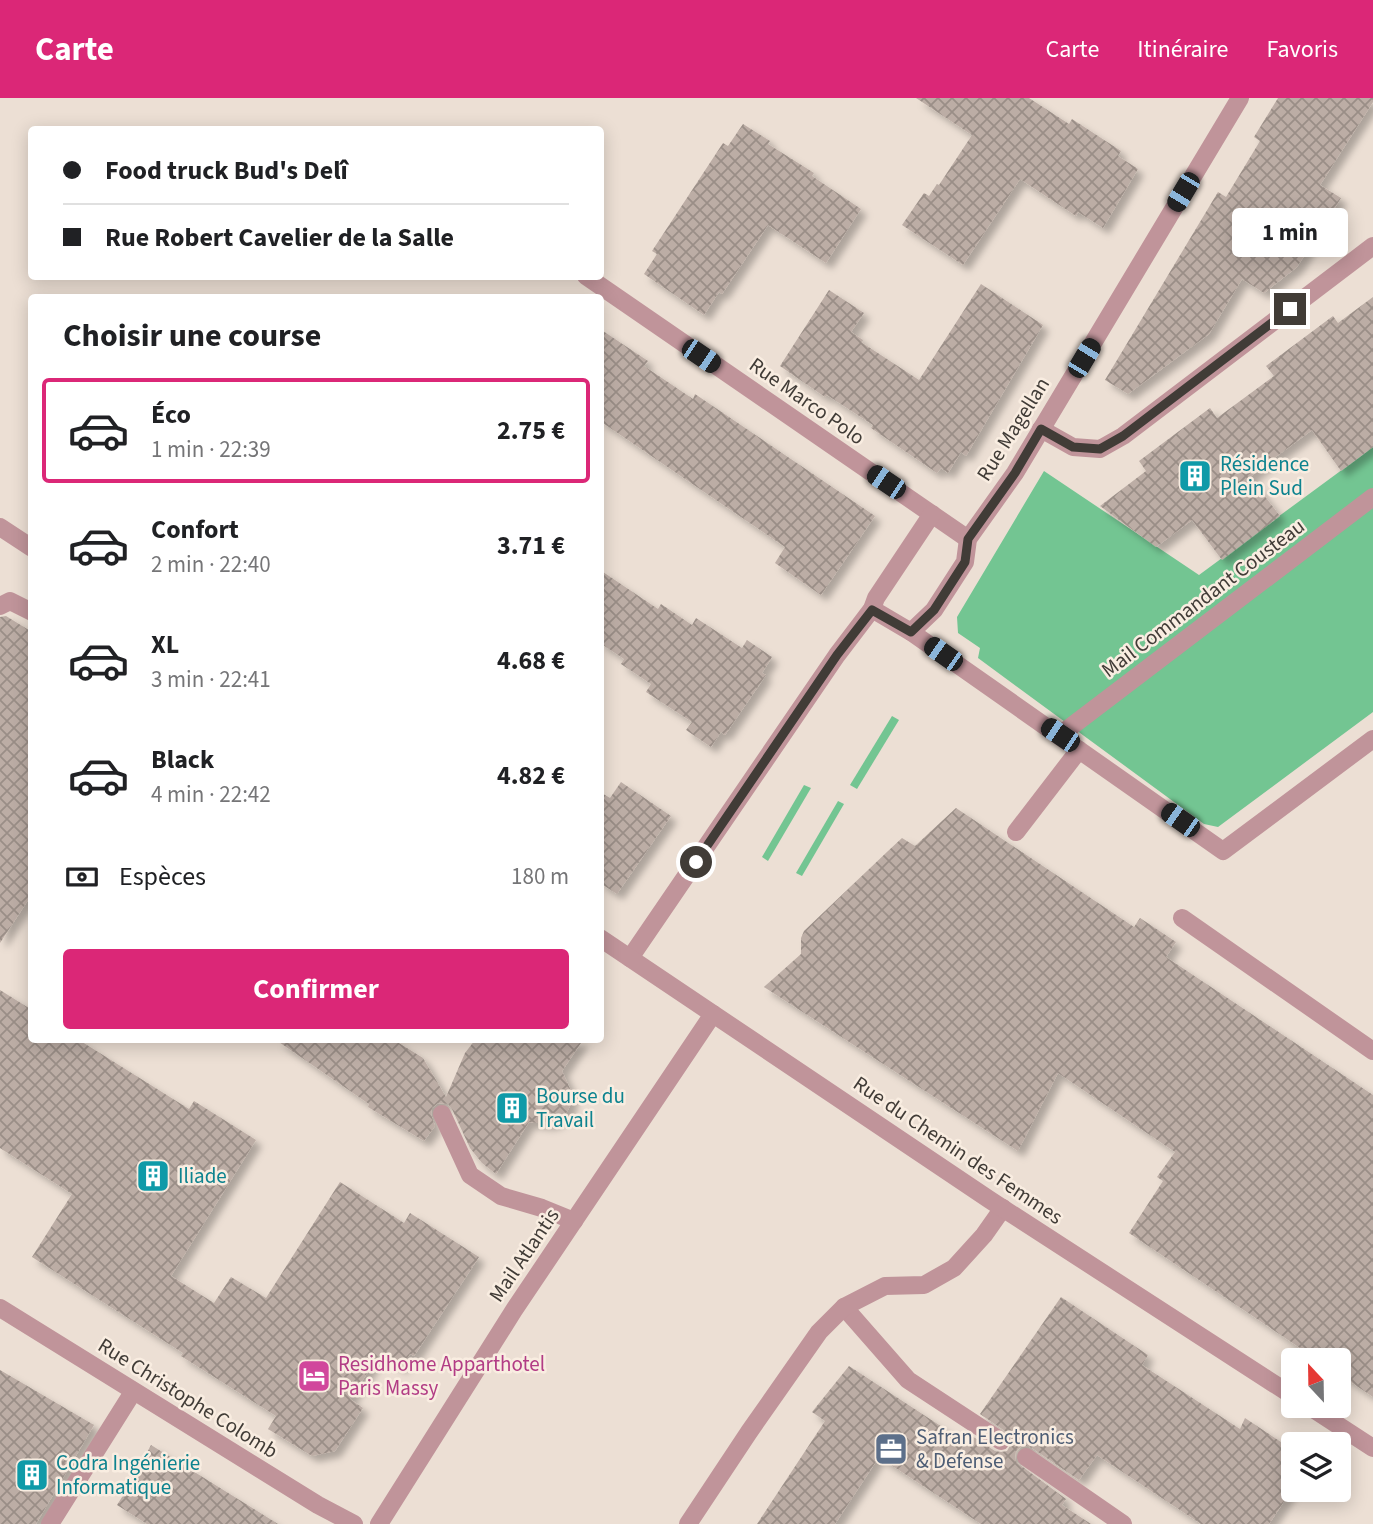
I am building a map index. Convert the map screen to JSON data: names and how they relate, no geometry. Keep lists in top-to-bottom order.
{
  "streets": {
    "street": [
      "Rue Marco Polo",
      "Rue Magellan",
      "Mail Commandant Cousteau",
      "Rue du Chemin des Femmes",
      "Mail Atlantis",
      "Rue Christophe Colomb"
    ]
  },
  "crossings": [
    ["Rue Marco Polo", "Rue Magellan"],
    ["Rue du Chemin des Femmes", "Mail Atlantis"]
  ],
  "places": {
    "building": [
      "Résidence Plein Sud",
      "Bourse du Travail",
      "Iliade",
      "Codra Ingénierie Informatique"
    ],
    "hotel": ["Residhome Apparthotel Paris Massy"],
    "office": ["Safran Electronics & Defense"]
  },
  "north": "top",
  "page": {
    "header": "Carte",
    "nav": ["Carte", "Itinéraire", "Favoris"],
    "banner": ["Food truck Bud's Delî", "Rue Robert Cavelier de la Salle"],
    "bubble": "1 min",
    "heading": "Choisir une course",
    "list": [
      {
        "name": "Éco",
        "note": "1 min · 22:39",
        "value": "2.75 €"
      },
      {
        "name": "Confort",
        "note": "2 min · 22:40",
        "value": "3.71 €"
      },
      {
        "name": "XL",
        "note": "3 min · 22:41",
        "value": "4.68 €"
      },
      {
        "name": "Black",
        "note": "4 min · 22:42",
        "value": "4.82 €"
      }
    ],
    "pay": ["Espèces", "180 m"],
    "buttons": "Confirmer"
  }
}
